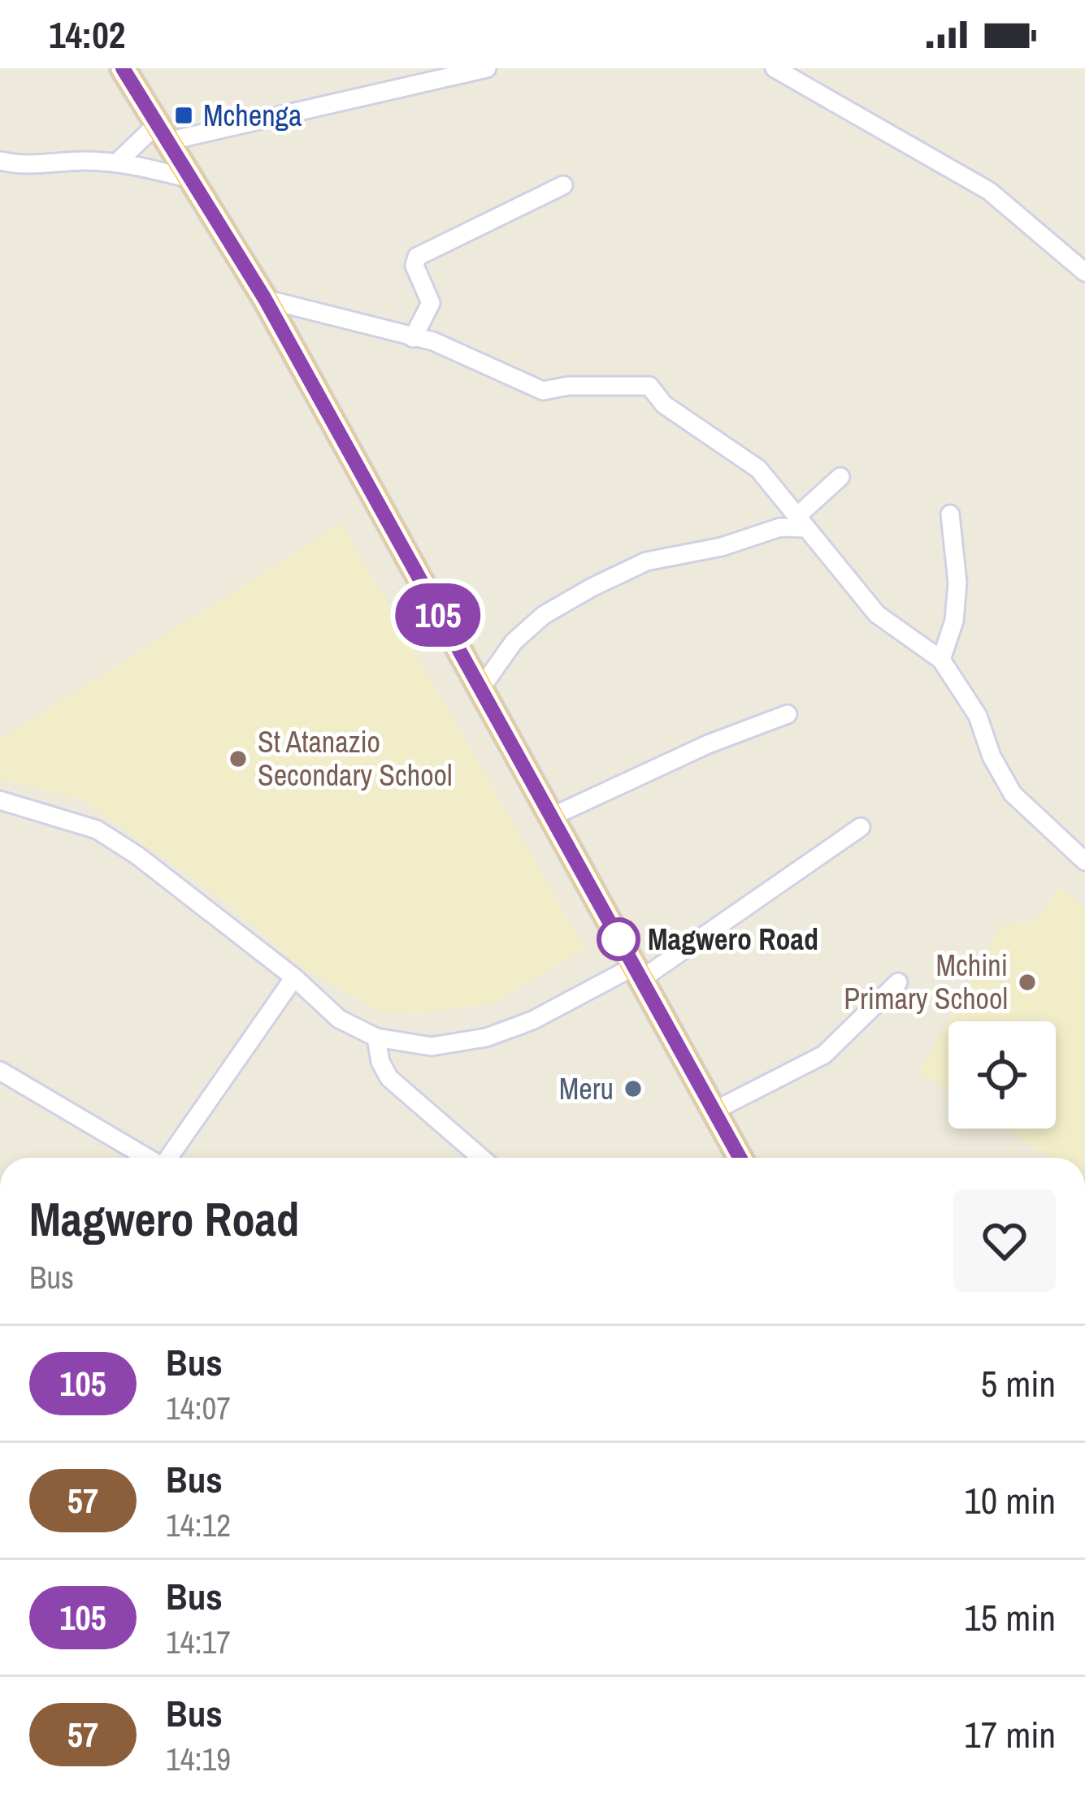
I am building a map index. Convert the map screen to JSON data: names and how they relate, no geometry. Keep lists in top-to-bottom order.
{
  "places": {
    "transit": ["Mchenga"],
    "other": [
      "St Atanazio Secondary School",
      "Magwero Road",
      "Mchini Primary School",
      "Meru"
    ]
  },
  "lines": ["bus line 105"],
  "page": {
    "status": "14:02",
    "on_map": "105",
    "heading": ["Magwero Road", "Bus"],
    "list": [
      {
        "mark": "105",
        "name": "Bus",
        "note": "14:07",
        "value": "5 min"
      },
      {
        "mark": "57",
        "name": "Bus",
        "note": "14:12",
        "value": "10 min"
      },
      {
        "mark": "105",
        "name": "Bus",
        "note": "14:17",
        "value": "15 min"
      },
      {
        "mark": "57",
        "name": "Bus",
        "note": "14:19",
        "value": "17 min"
      }
    ]
  }
}
